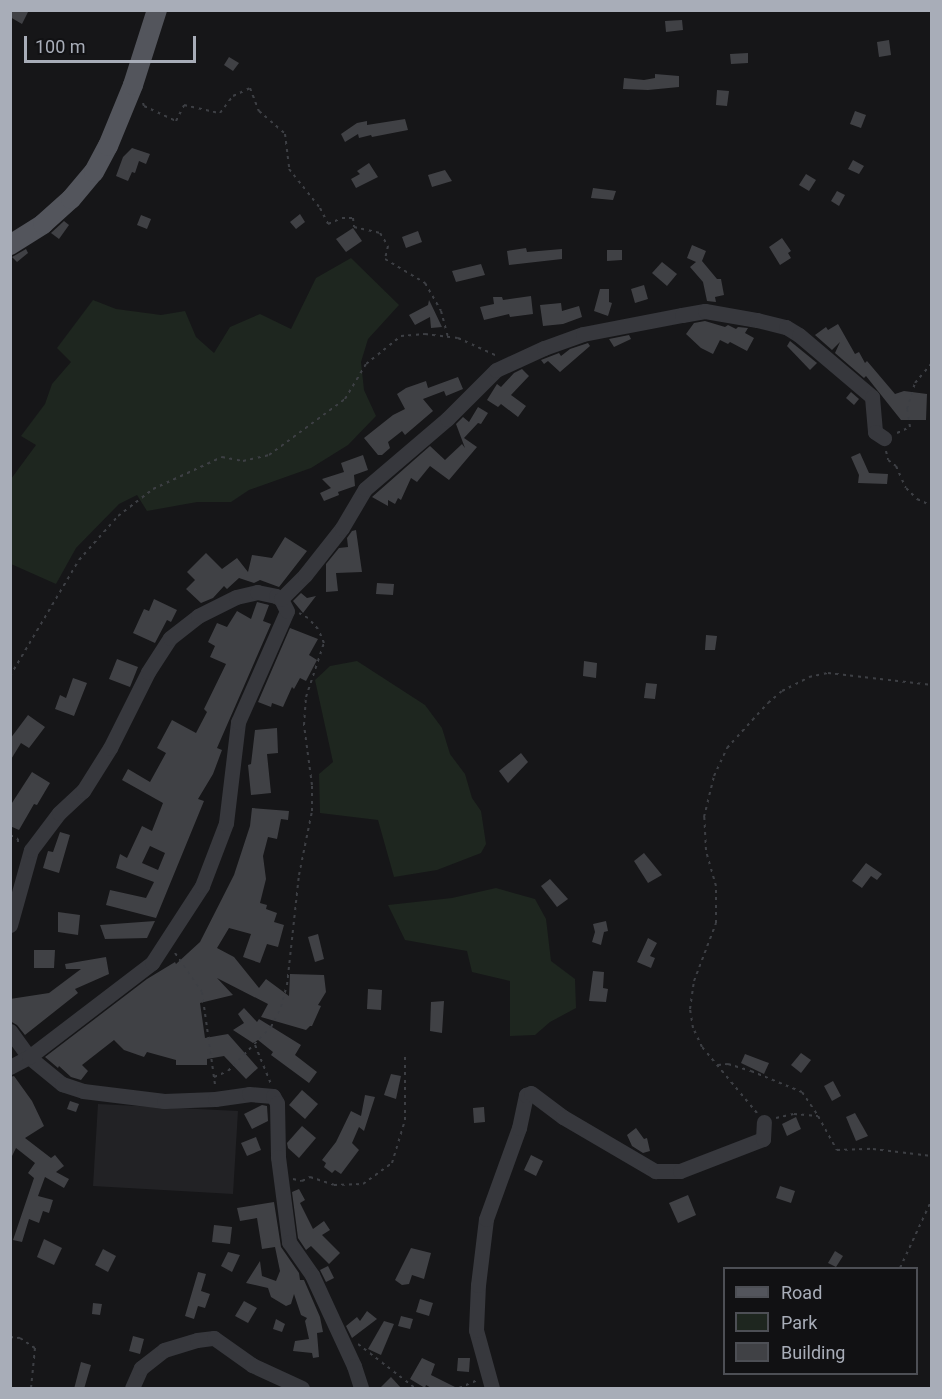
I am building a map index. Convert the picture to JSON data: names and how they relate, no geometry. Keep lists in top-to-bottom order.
{
  "legend": ["Road", "Park", "Building"],
  "scale_bar": "100 m"
}
